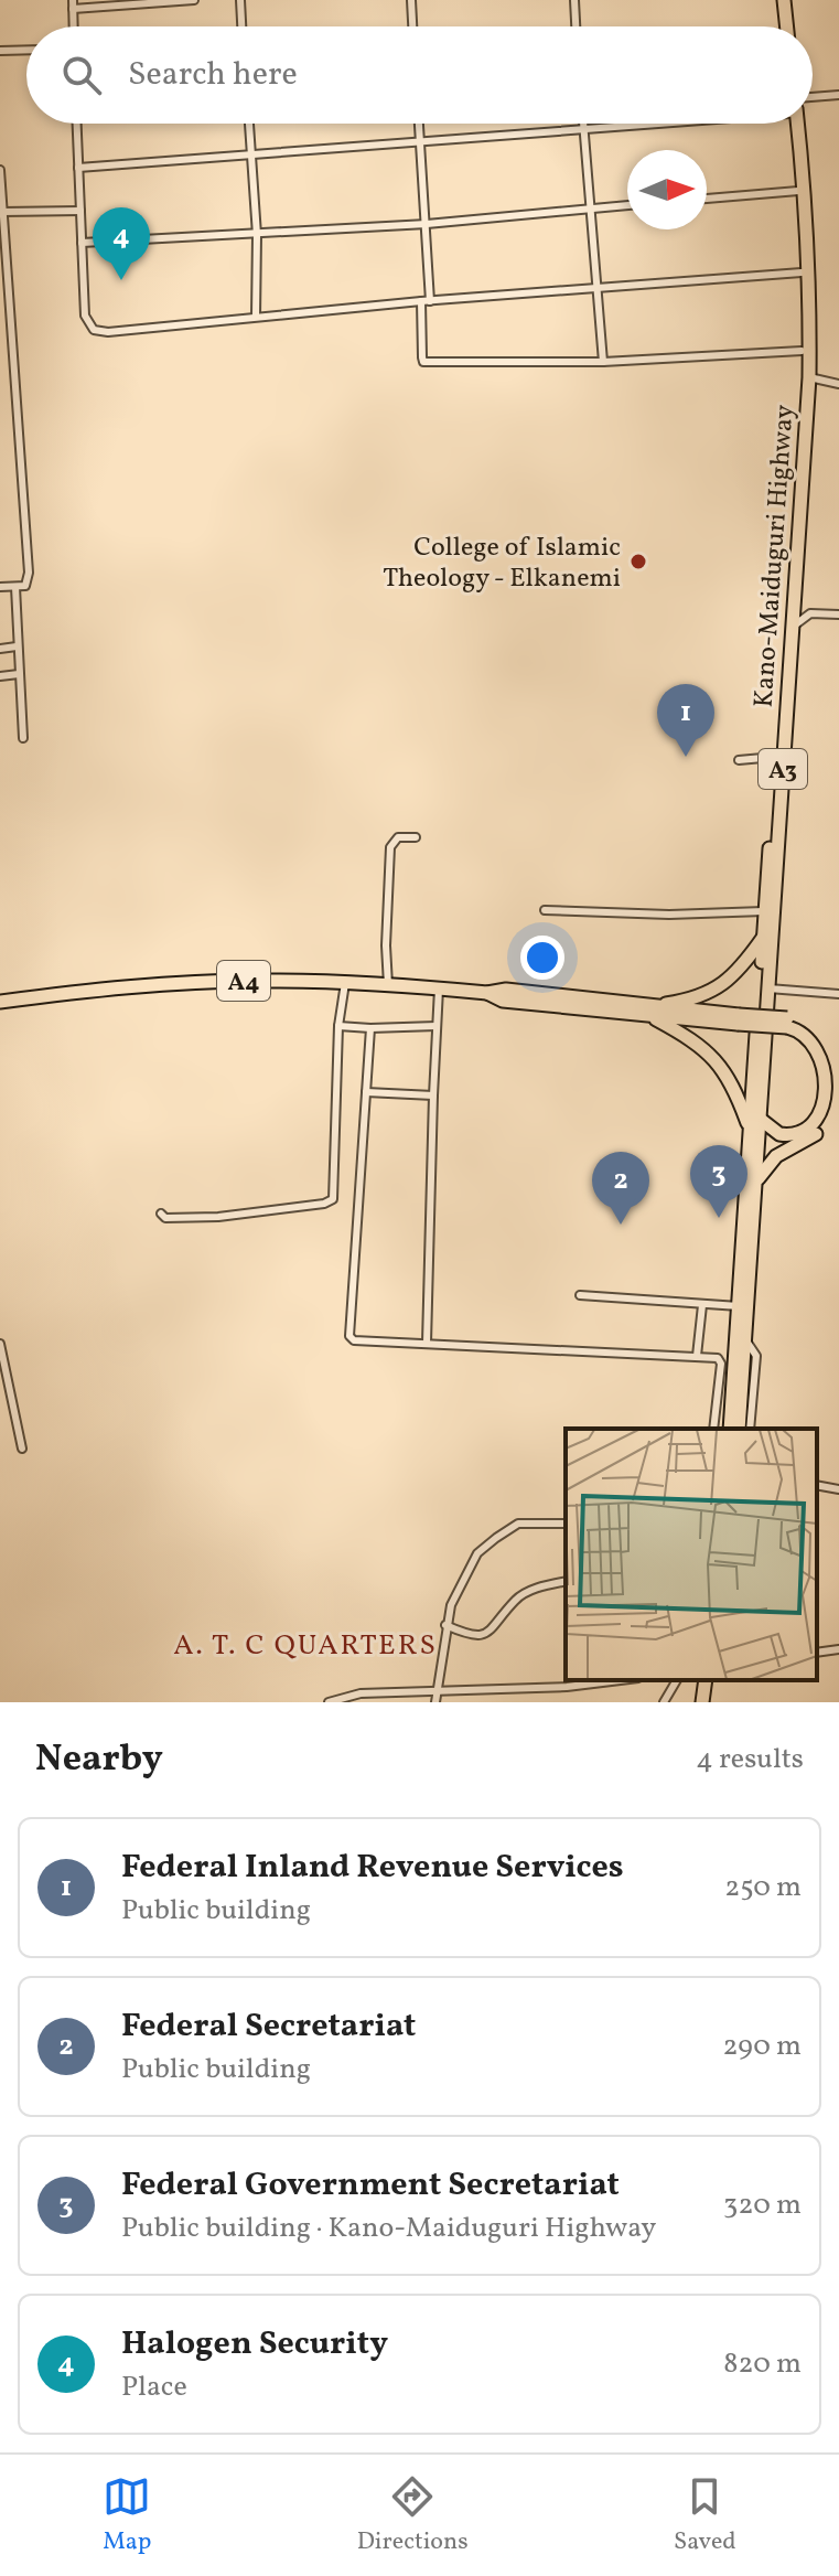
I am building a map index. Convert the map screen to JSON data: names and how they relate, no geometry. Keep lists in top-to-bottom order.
{
  "streets": {
    "highway": ["Kano-Maiduguri Highway", "A3", "A4"]
  },
  "crossings": [
    ["Kano-Maiduguri Highway", "A4"]
  ],
  "districts": ["A. T. C QUARTERS"],
  "places": ["College of Islamic Theology - Elkanemi"],
  "north": "right",
  "page": {
    "search": "Search here",
    "pins": [
      "4",
      "1",
      "3",
      "2"
    ],
    "heading": ["Nearby", "4 results"],
    "list": [
      {
        "mark": "1",
        "name": "Federal Inland Revenue Services",
        "note": "Public building",
        "value": "250 m"
      },
      {
        "mark": "2",
        "name": "Federal Secretariat",
        "note": "Public building",
        "value": "290 m"
      },
      {
        "mark": "3",
        "name": "Federal Government Secretariat",
        "note": "Public building · Kano-Maiduguri Highway",
        "value": "320 m"
      },
      {
        "mark": "4",
        "name": "Halogen Security",
        "note": "Place",
        "value": "820 m"
      }
    ],
    "nav": ["Map", "Directions", "Saved"]
  }
}
